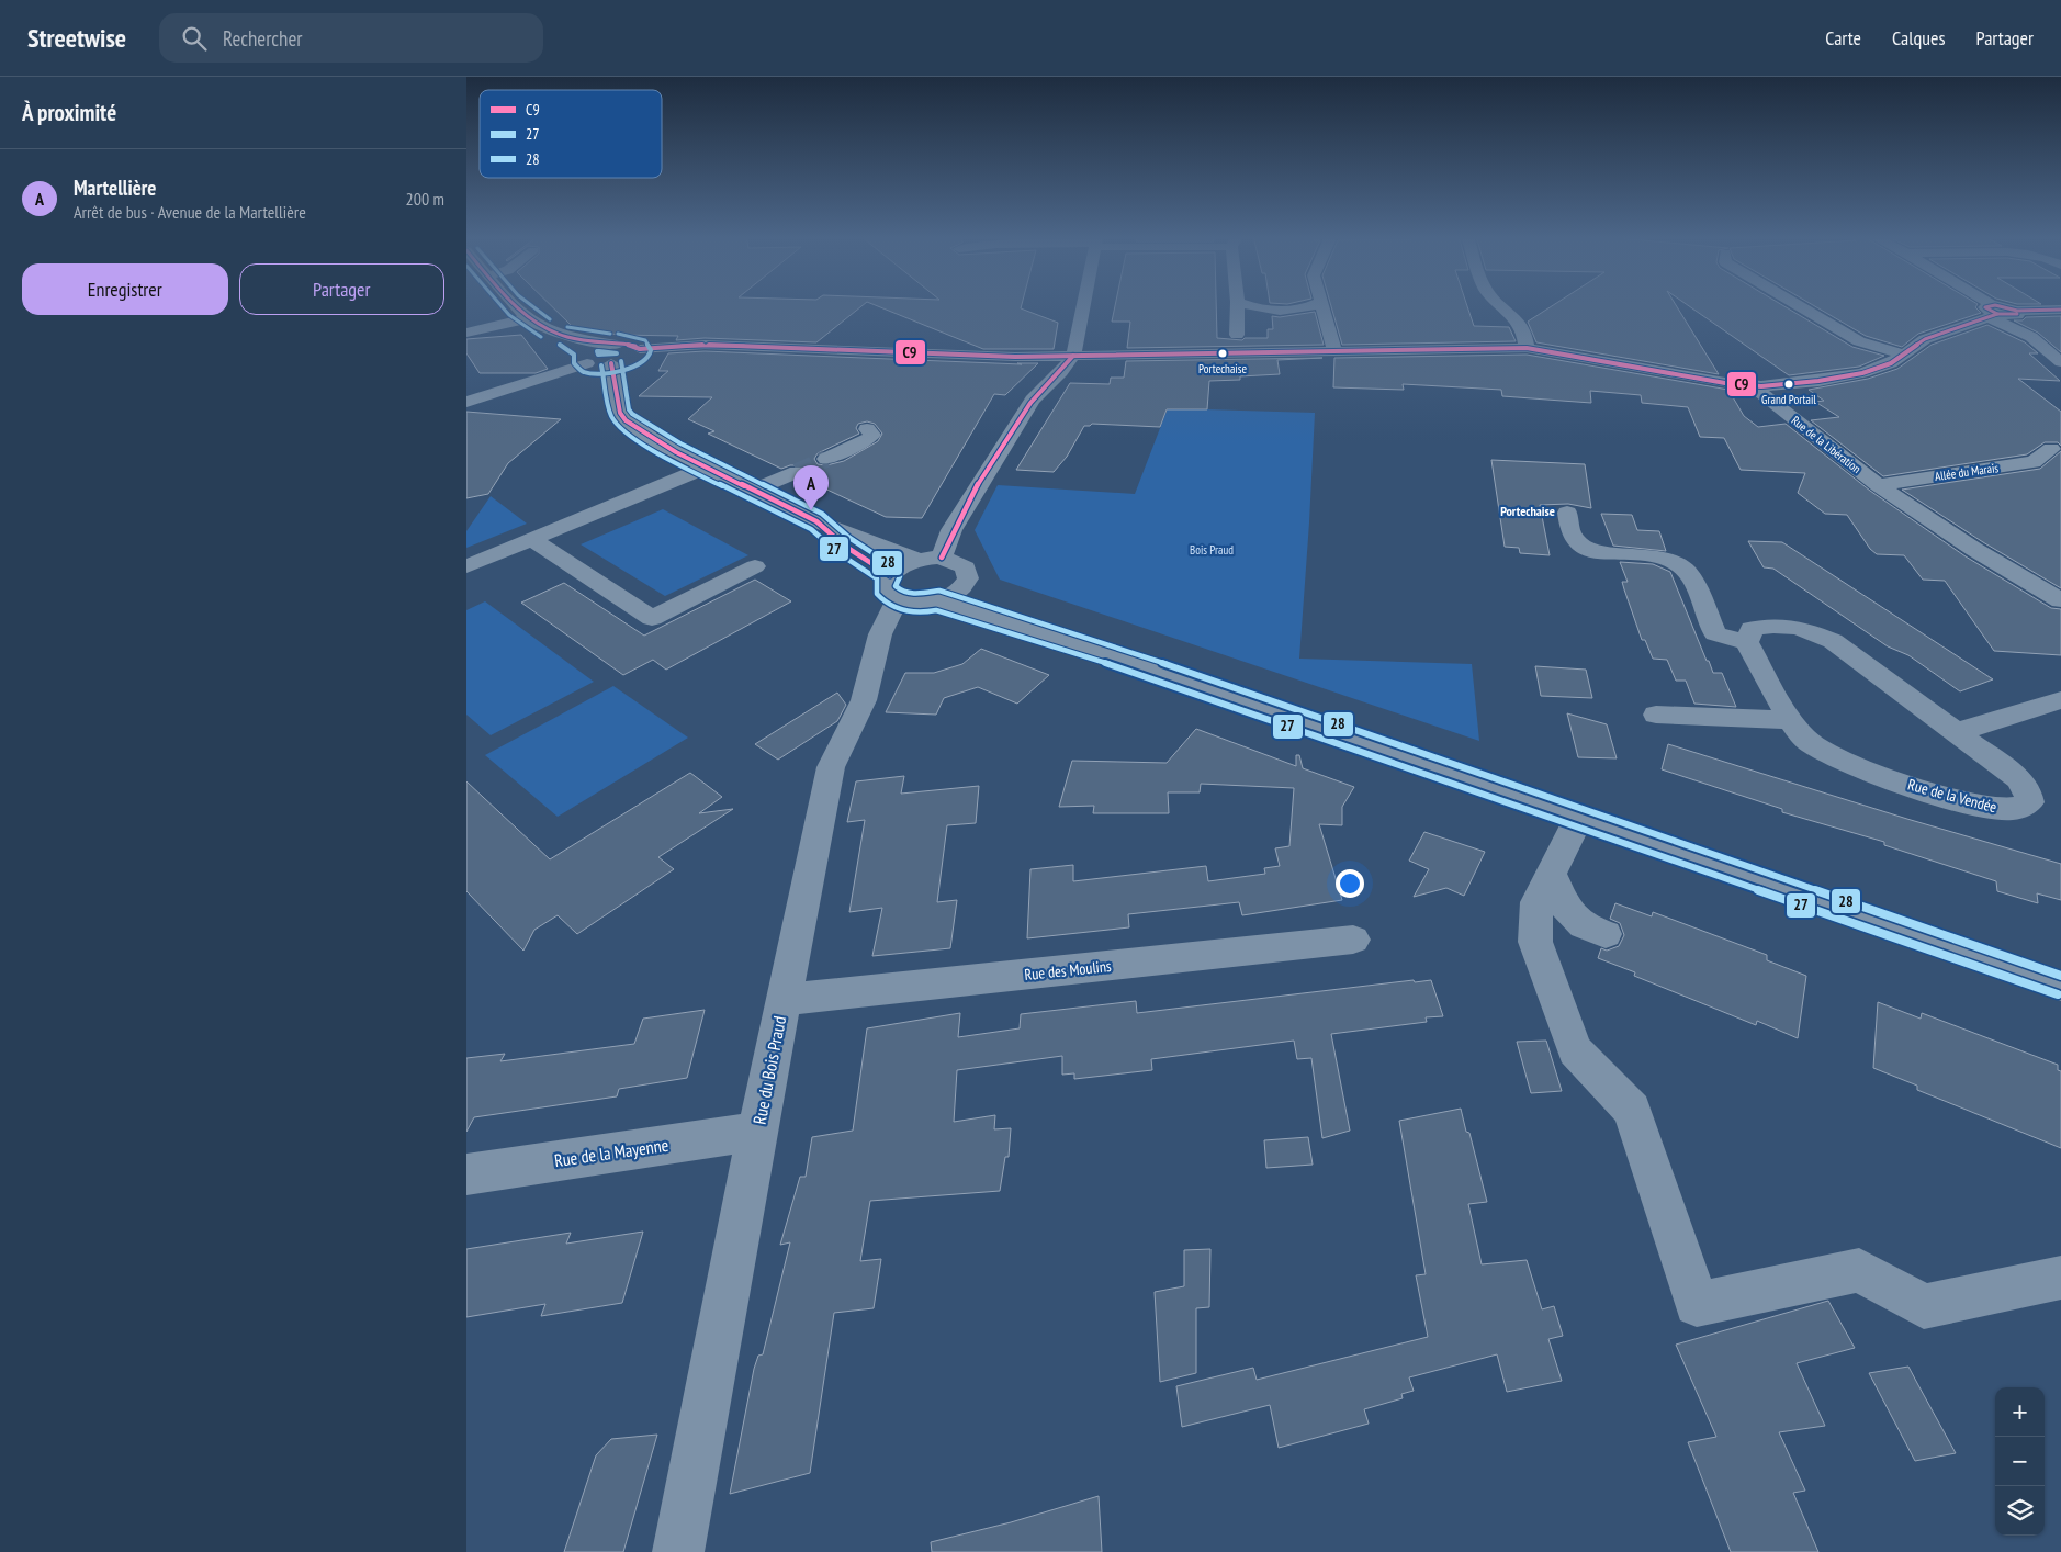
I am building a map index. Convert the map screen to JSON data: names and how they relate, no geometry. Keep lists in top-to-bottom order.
{
  "streets": {
    "street": [
      "Rue de la Libération",
      "Allée du Marais",
      "Rue de la Vendée",
      "Rue des Moulins",
      "Rue du Bois Praud",
      "Rue de la Mayenne"
    ]
  },
  "crossings": [
    ["Rue de la Libération", "Allée du Marais"],
    ["Rue des Moulins", "Rue du Bois Praud"],
    ["Rue du Bois Praud", "Rue de la Mayenne"]
  ],
  "districts": ["Portechaise"],
  "parks": ["Bois Praud"],
  "places": ["Portechaise", "Grand Portail"],
  "lines": ["transit line C9", "transit line 28", "transit line 27"],
  "legend": ["C9", "27", "28"],
  "page": {
    "header": "Streetwise",
    "search": "Rechercher",
    "nav": ["Carte", "Calques", "Partager"],
    "heading": "À proximité",
    "list": [
      {
        "mark": "A",
        "name": "Martellière",
        "note": "Arrêt de bus · Avenue de la Martellière",
        "value": "200 m"
      }
    ],
    "buttons": ["Enregistrer", "Partager"],
    "pins": "A",
    "map_buttons": ["+", "−"]
  }
}
